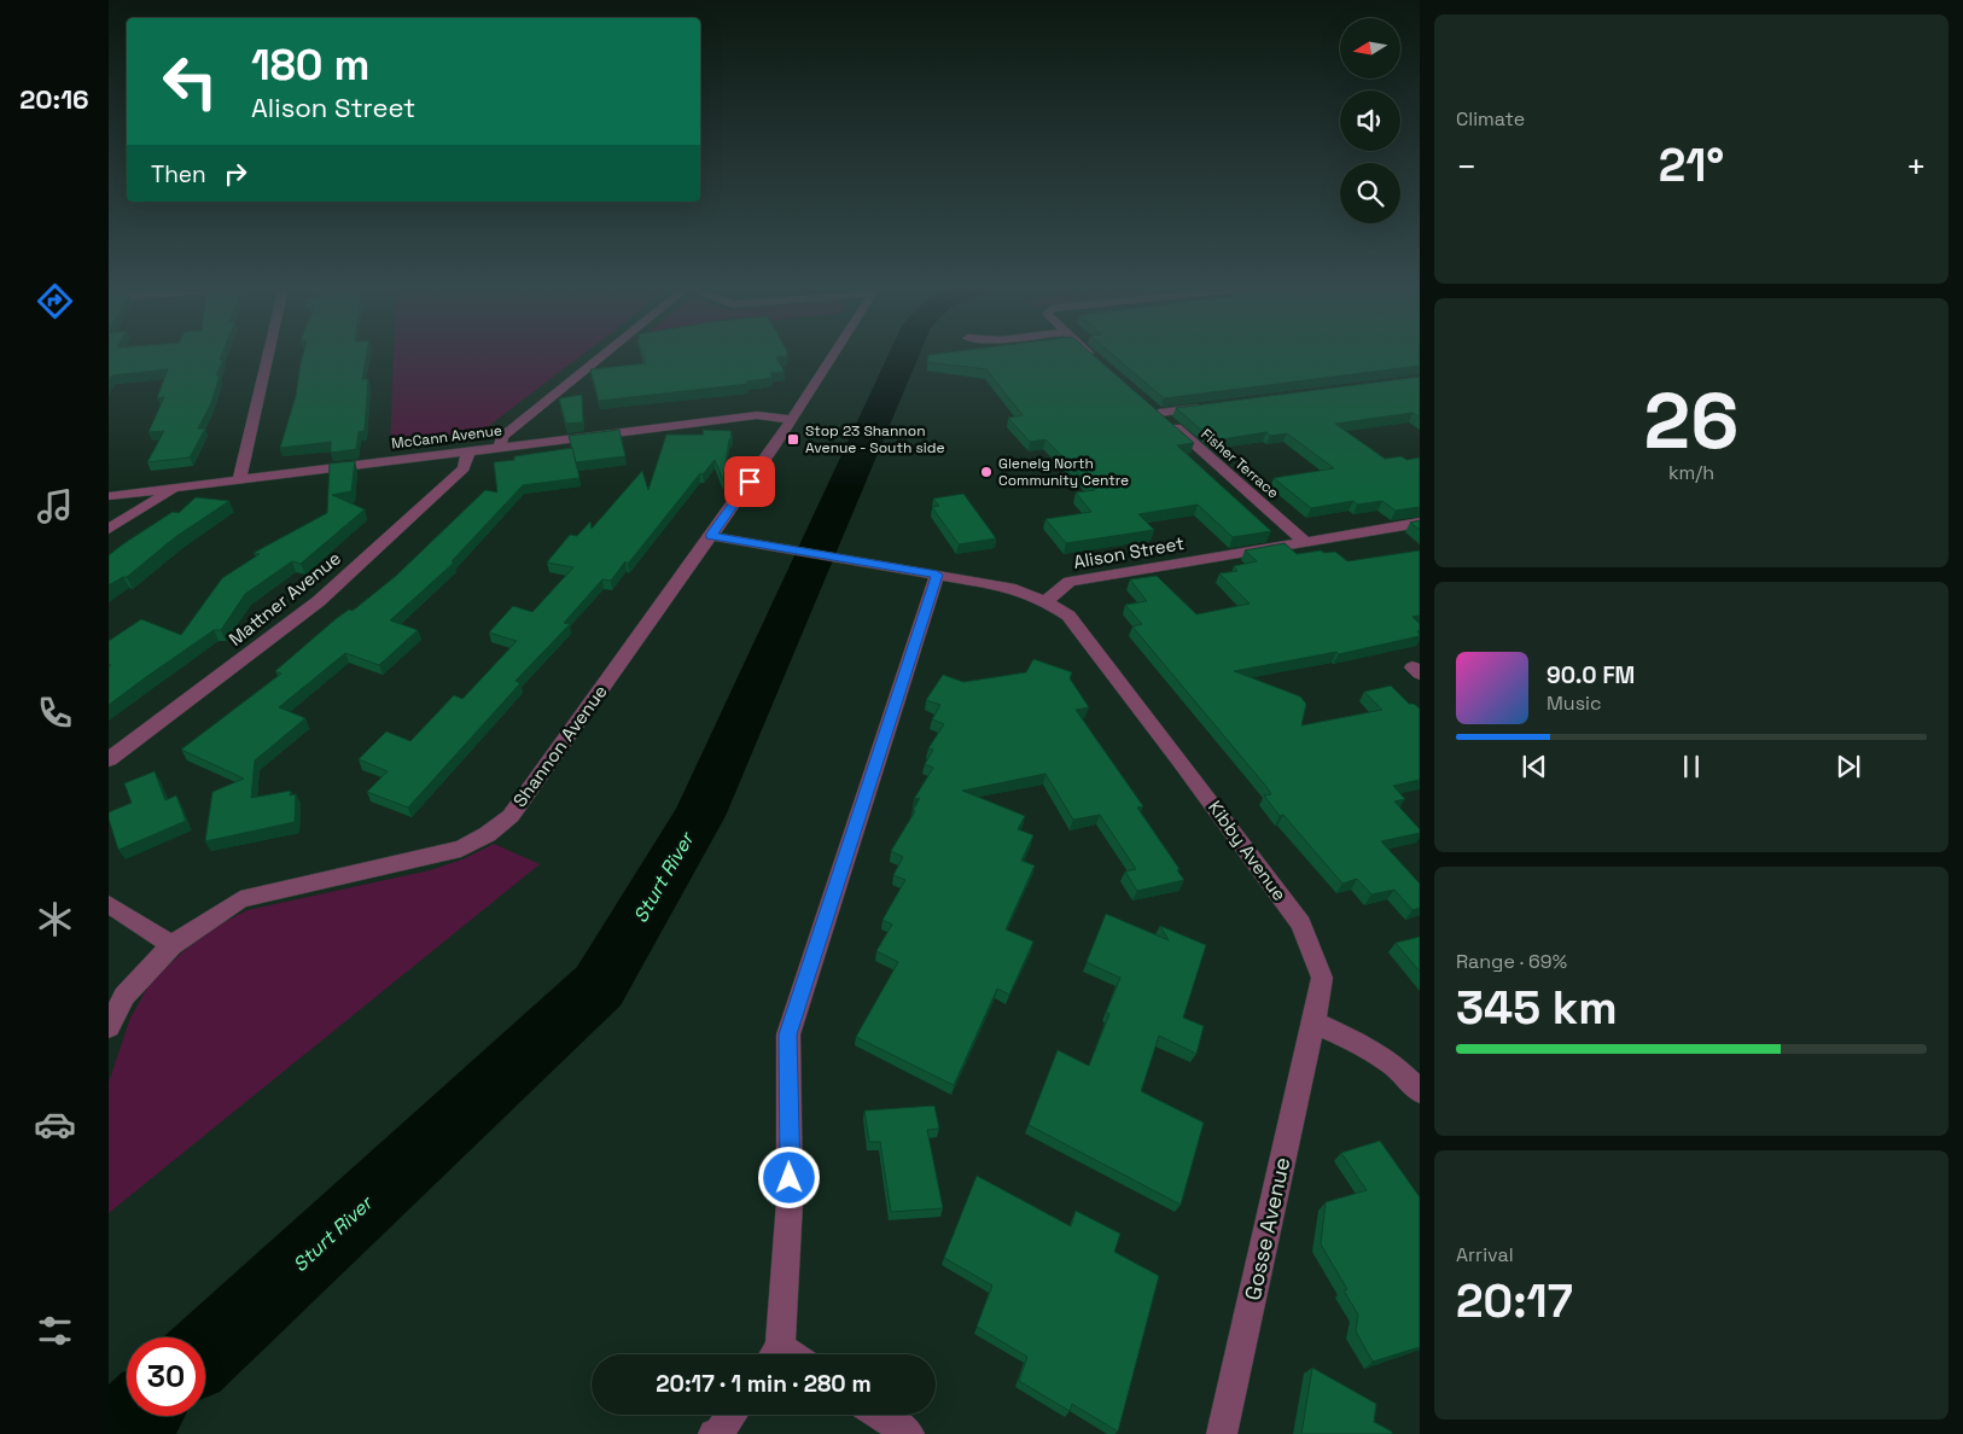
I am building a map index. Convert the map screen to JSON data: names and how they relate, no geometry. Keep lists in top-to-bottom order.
{
  "streets": {
    "street": [
      "McCann Avenue",
      "Fisher Terrace",
      "Alison Street",
      "Mattner Avenue",
      "Shannon Avenue",
      "Kibby Avenue",
      "Gosse Avenue"
    ]
  },
  "crossings": [
    ["McCann Avenue", "Mattner Avenue"],
    ["McCann Avenue", "Shannon Avenue"],
    ["Fisher Terrace", "Alison Street"],
    ["Alison Street", "Kibby Avenue"],
    ["Kibby Avenue", "Gosse Avenue"]
  ],
  "water": ["Sturt River"],
  "places": {
    "transit": ["Stop 23 Shannon Avenue - South side"],
    "other": ["Glenelg North Community Centre"]
  },
  "north": "left",
  "page": {
    "tabs": "20:16",
    "tile": [
      "Climate",
      ["26", "km/h"],
      ["Range · 69%", "345 km"],
      ["Arrival", "20:17"]
    ],
    "turn": ["180 m", "Alison Street"],
    "heat": ["−", "21°", "+"],
    "then": "Then",
    "song": ["90.0 FM", "Music"],
    "limit": "30",
    "trip": "20:17 · 1 min · 280 m"
  }
}
